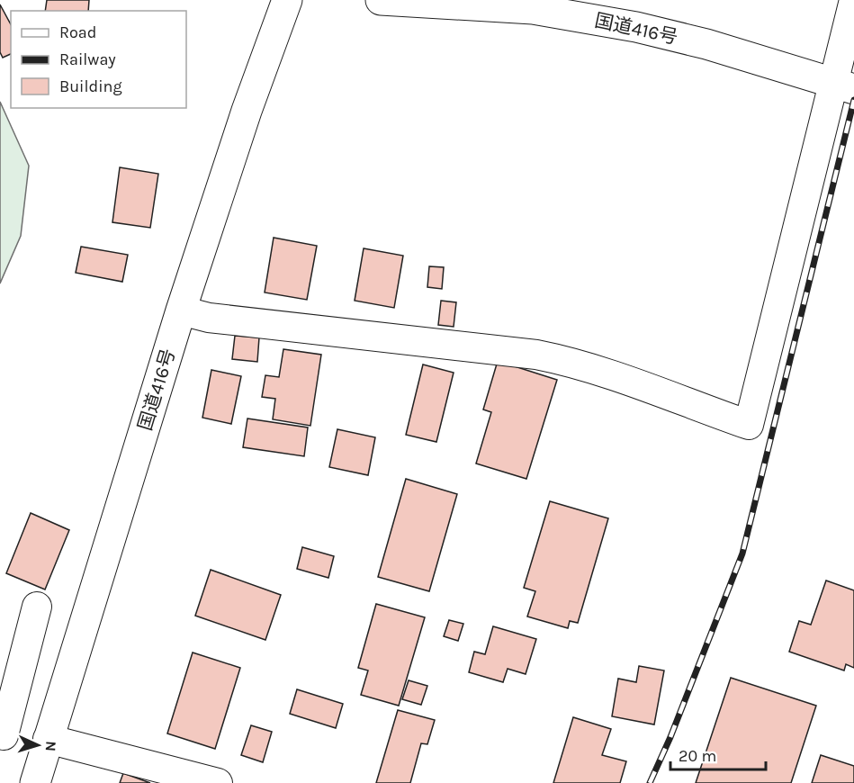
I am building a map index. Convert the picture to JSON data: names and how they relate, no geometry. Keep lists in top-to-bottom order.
{
  "streets": {
    "highway": ["国道416号"]
  },
  "legend": ["Road", "Railway", "Building"],
  "scale_bar": "20 m",
  "north": "right"
}
